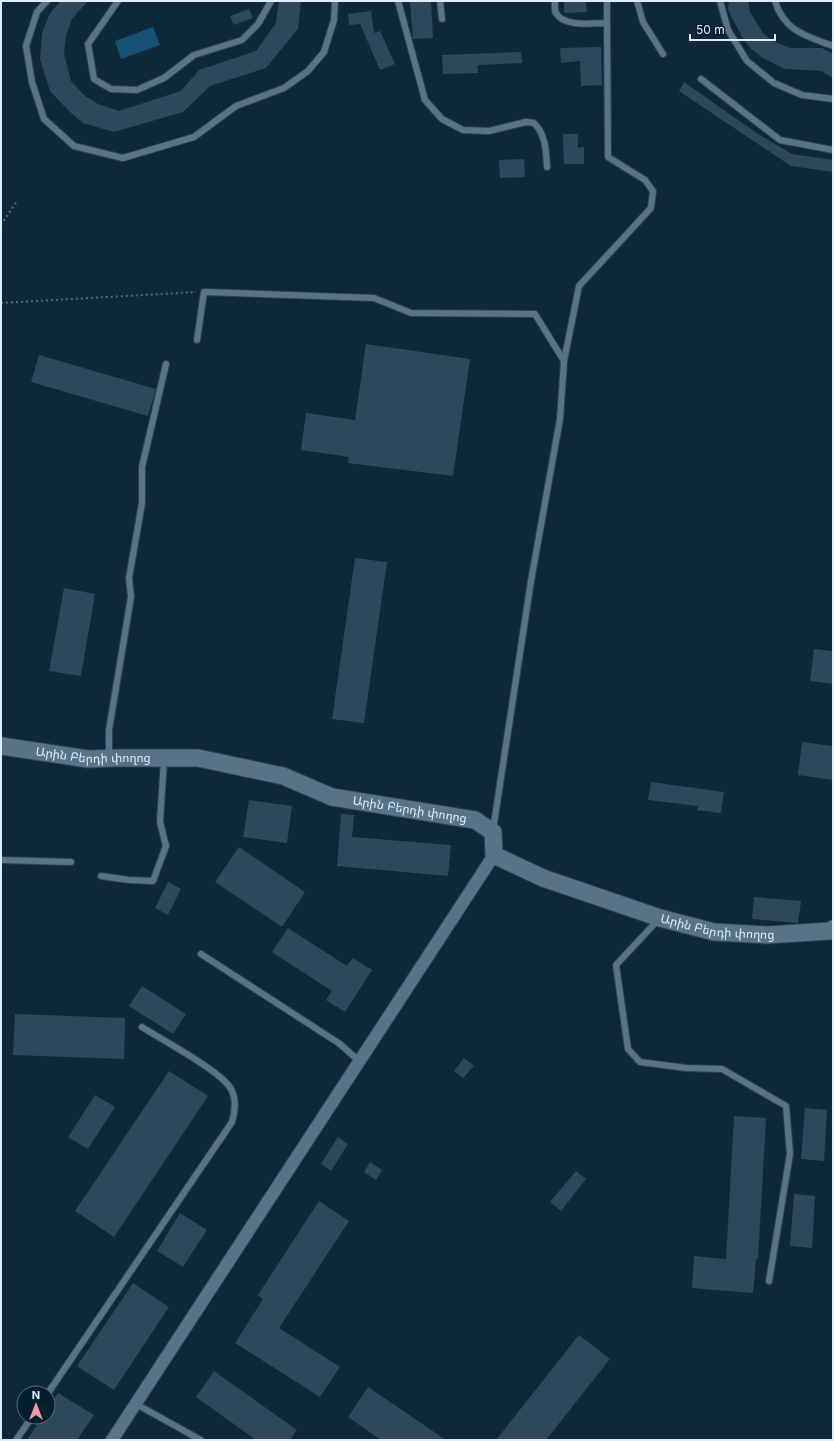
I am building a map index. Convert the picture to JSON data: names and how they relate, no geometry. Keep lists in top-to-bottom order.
{
  "streets": {
    "street": ["Արին Բերդի փողոց"]
  },
  "scale_bar": "50 m",
  "north": "top"
}
